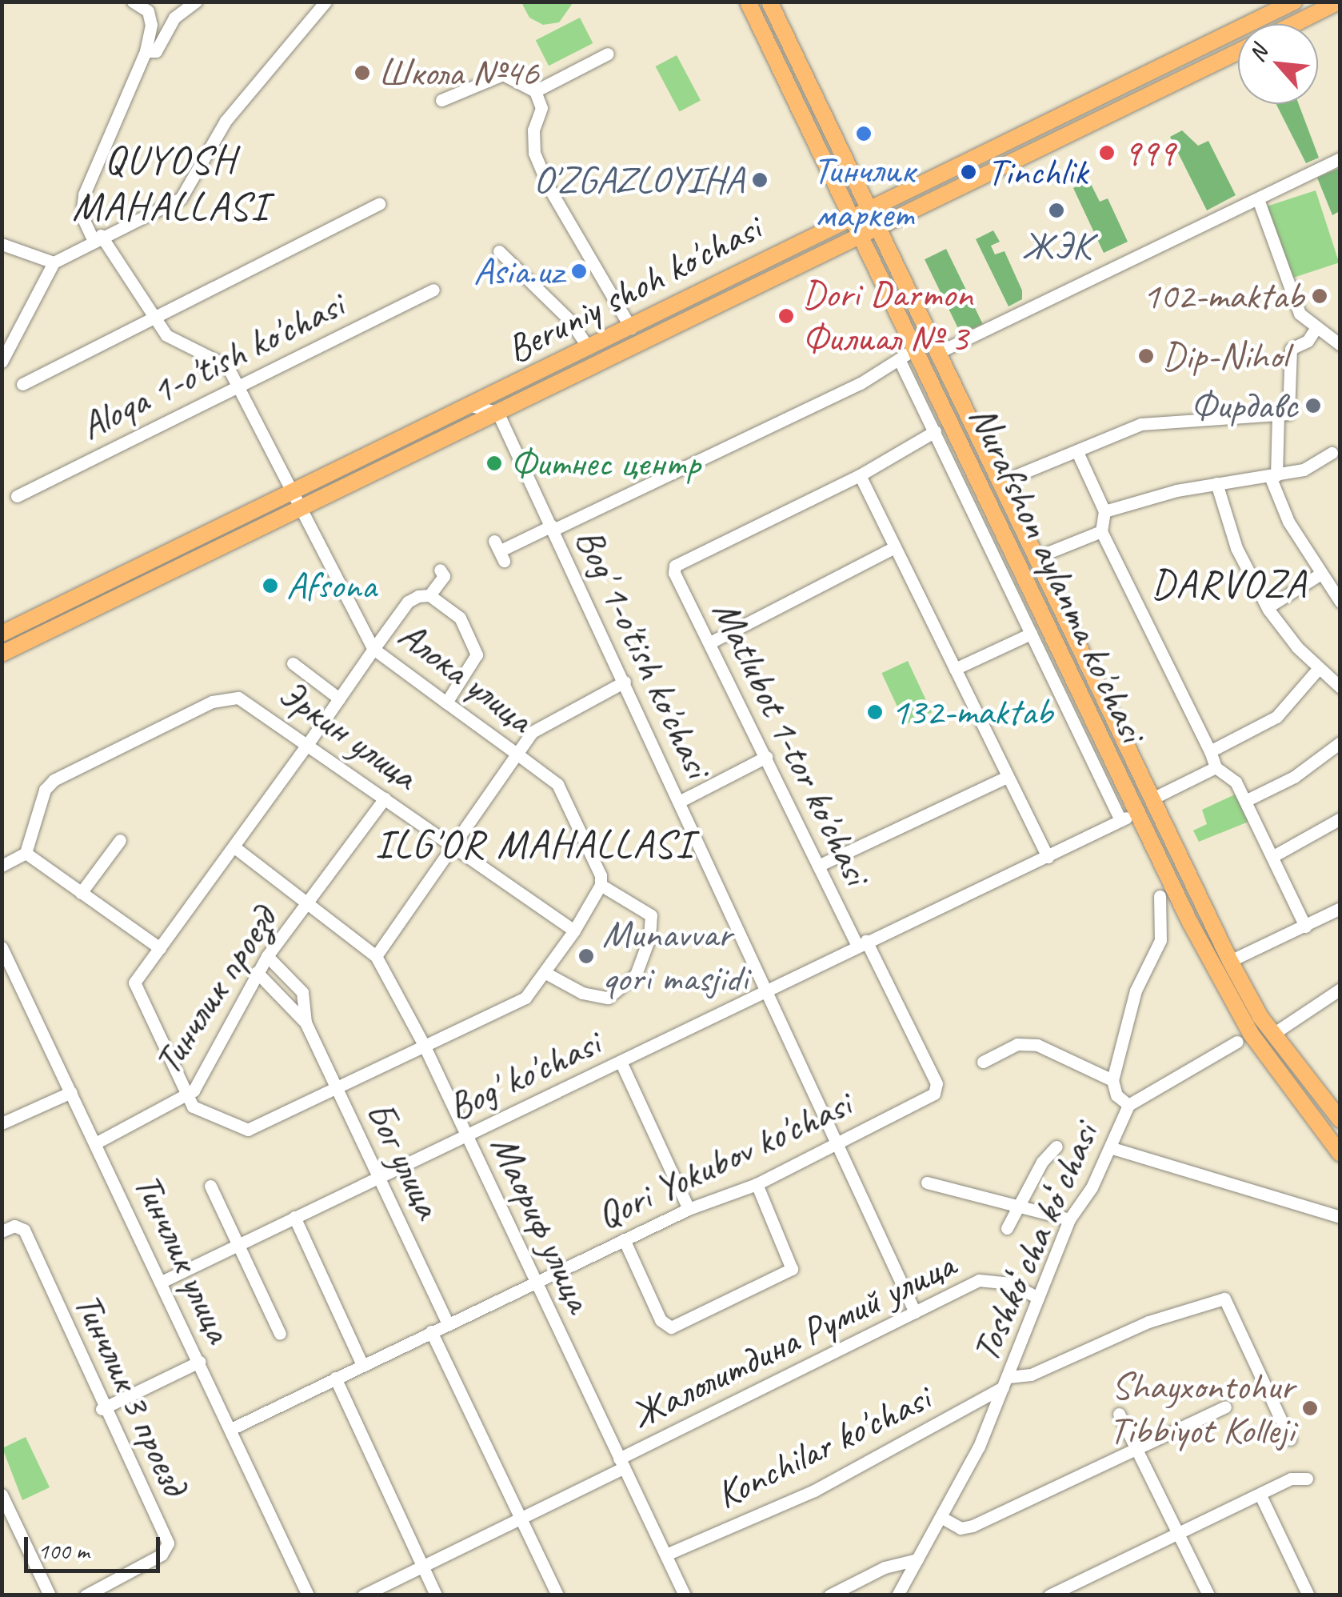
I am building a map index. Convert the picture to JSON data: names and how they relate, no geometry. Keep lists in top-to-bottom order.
{
  "streets": {
    "main road": ["Beruniy shoh ko'chasi", "Nurafshon aylanma ko'chasi"],
    "street": [
      "Aloqa 1-o'tish ko'chasi",
      "Bog' 1-o'tish ko'chasi",
      "Алока улица",
      "Эркин улица",
      "Matlubot 1-tor ko'chasi",
      "Тинчлик проезд",
      "Bog' ko'chasi",
      "Бог улица",
      "Qori Yokubov ko'chasi",
      "Маориф улица",
      "Toshkoʻcha koʻchasi",
      "Тинчлик улица",
      "Жалолитдина Румий улица",
      "Тинчлик 3 проезд",
      "Konchilar ko'chasi"
    ]
  },
  "crossings": [
    ["Beruniy shoh ko'chasi", "Nurafshon aylanma ko'chasi"],
    ["Beruniy shoh ko'chasi", "Bog' 1-o'tish ko'chasi"],
    ["Beruniy shoh ko'chasi", "Алока улица"],
    ["Aloqa 1-o'tish ko'chasi", "Алока улица"],
    ["Bog' 1-o'tish ko'chasi", "Bog' ko'chasi"],
    ["Bog' 1-o'tish ko'chasi", "Qori Yokubov ko'chasi"],
    ["Bog' 1-o'tish ko'chasi", "Жалолитдина Румий улица"],
    ["Эркин улица", "Тинчлик проезд"],
    ["Matlubot 1-tor ko'chasi", "Bog' ko'chasi"],
    ["Matlubot 1-tor ko'chasi", "Qori Yokubov ko'chasi"],
    ["Тинчлик проезд", "Бог улица"],
    ["Тинчлик проезд", "Маориф улица"],
    ["Тинчлик проезд", "Тинчлик улица"],
    ["Bog' ko'chasi", "Бог улица"],
    ["Bog' ko'chasi", "Маориф улица"],
    ["Bog' ko'chasi", "Тинчлик улица"],
    ["Бог улица", "Qori Yokubov ko'chasi"],
    ["Qori Yokubov ko'chasi", "Маориф улица"],
    ["Qori Yokubov ko'chasi", "Тинчлик улица"],
    ["Маориф улица", "Жалолитдина Румий улица"],
    ["Маориф улица", "Konchilar ko'chasi"],
    ["Toshkoʻcha koʻchasi", "Жалолитдина Румий улица"],
    ["Toshkoʻcha koʻchasi", "Konchilar ko'chasi"]
  ],
  "districts": ["QUYOSH MAHALLASI", "DARVOZA", "ILG'OR MAHALLASI"],
  "places": [
    "Школа №46",
    "Тинчлик маркет",
    "999",
    "Tinchlik",
    "O'ZGAZLOYIHA",
    "ЖЭК",
    "Asia.uz",
    "102-maktab",
    "Dori Darmon Филиал № 3",
    "Dip-Nihol",
    "Фирдавс",
    "Фитнес центр",
    "Afsona",
    "132-maktab",
    "Munavvar qori masjidi",
    "Shayxontohur Tibbiyot Kolleji"
  ],
  "scale_bar": "100 m",
  "north": "top left"
}
